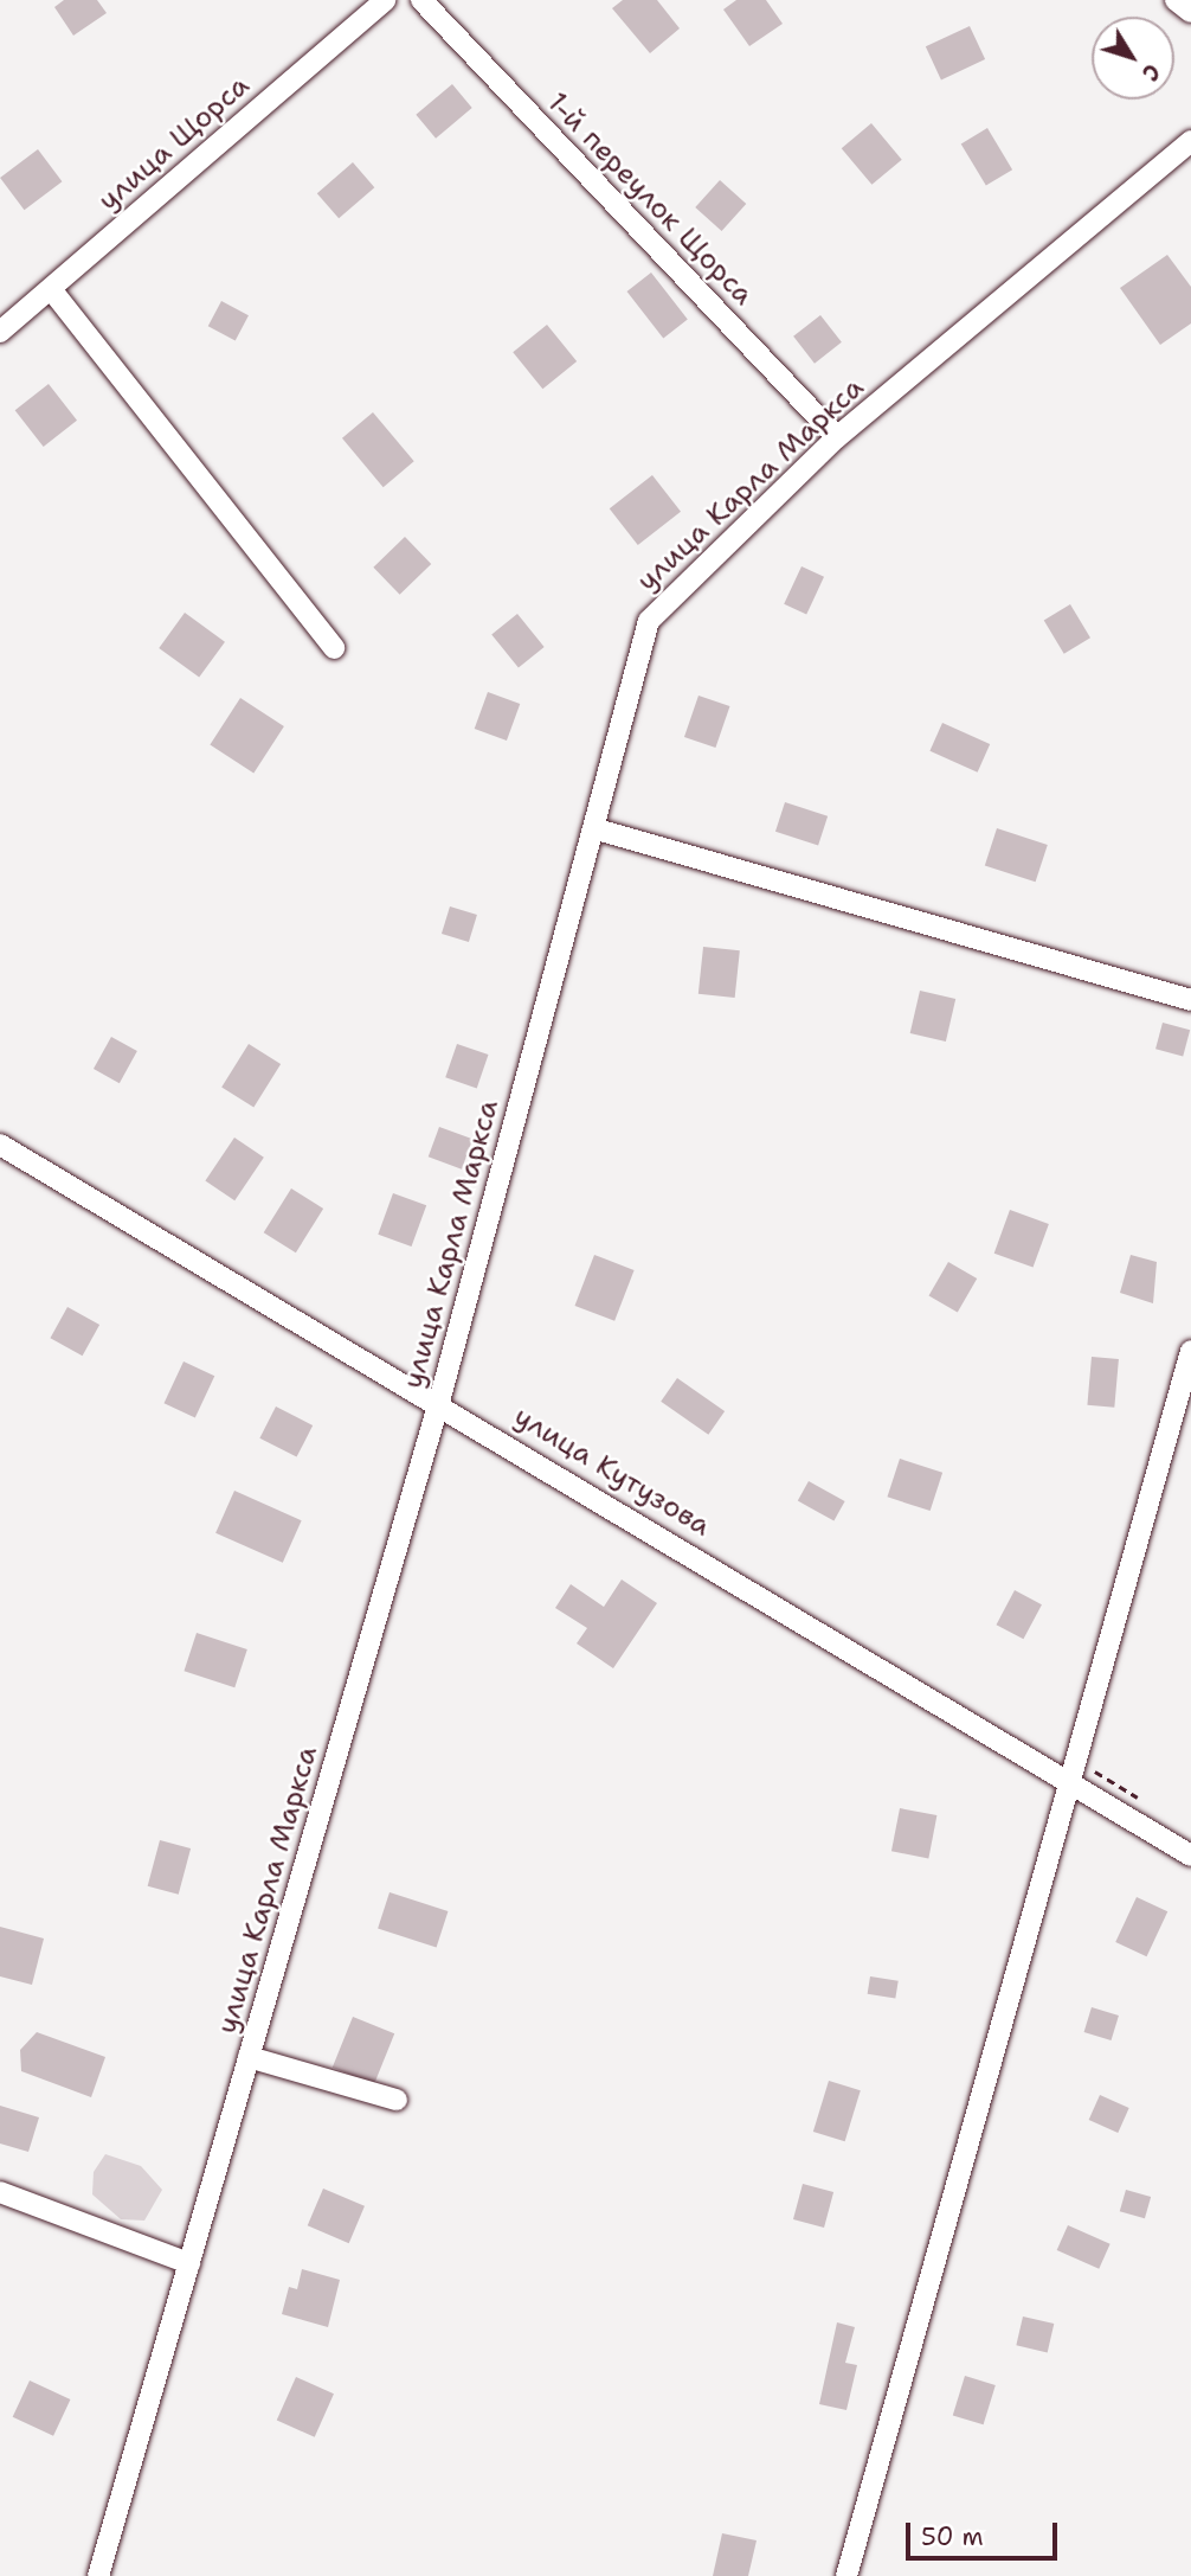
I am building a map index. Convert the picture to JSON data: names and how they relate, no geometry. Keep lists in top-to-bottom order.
{
  "streets": {
    "street": [
      "улица Щорса",
      "1-й переулок Щорса",
      "улица Карла Маркса",
      "улица Кутузова"
    ]
  },
  "crossings": [
    ["1-й переулок Щорса", "улица Карла Маркса"],
    ["улица Карла Маркса", "улица Кутузова"]
  ],
  "scale_bar": "50 m",
  "north": "bottom right"
}
